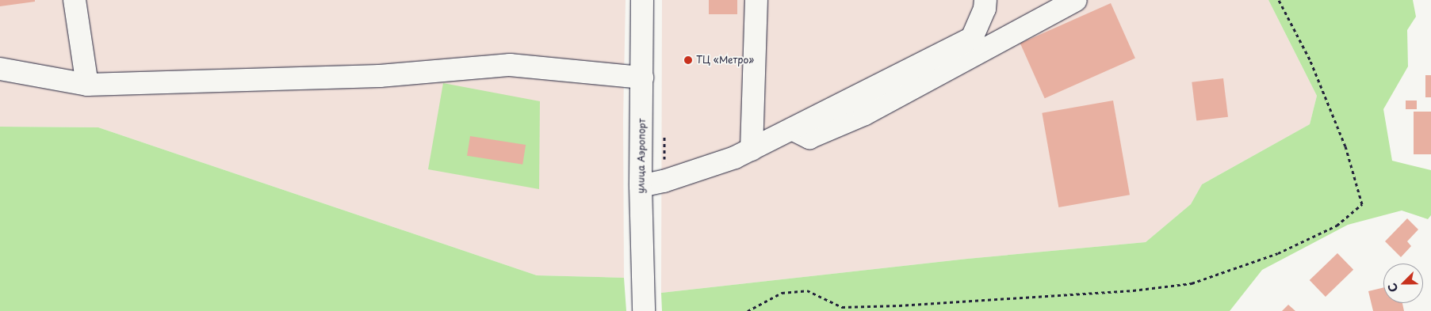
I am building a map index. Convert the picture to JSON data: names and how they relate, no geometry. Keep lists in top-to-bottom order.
{
  "streets": {
    "main road": ["улица Аэропорт"]
  },
  "places": ["ТЦ «Метро»"],
  "north": "bottom left"
}
